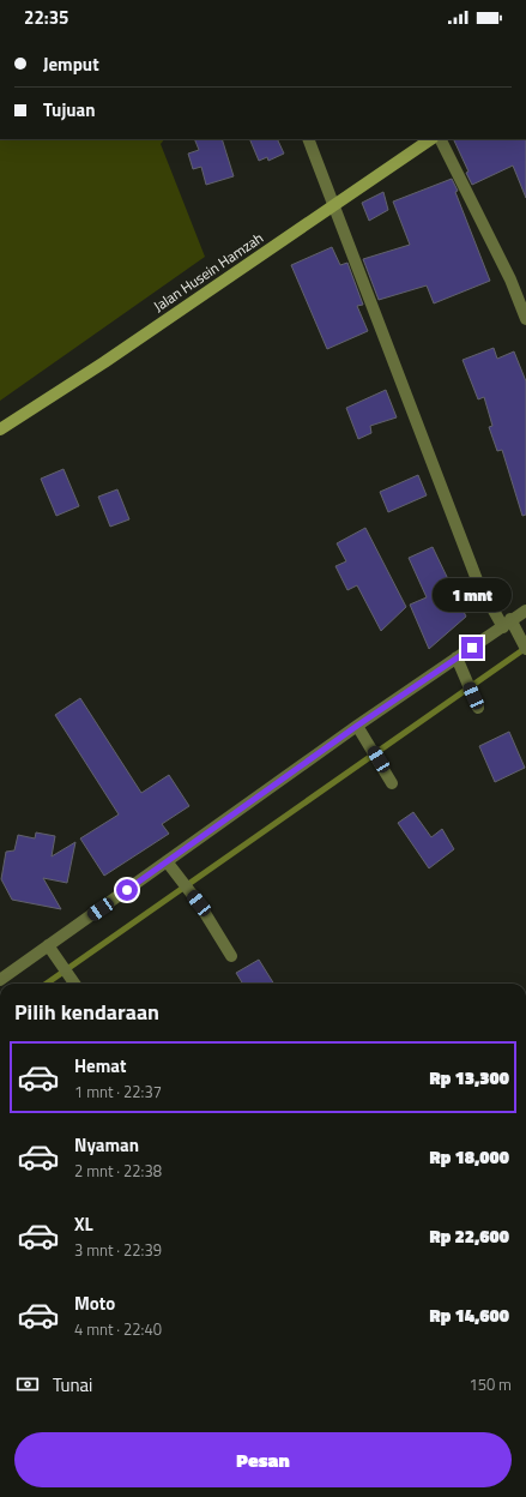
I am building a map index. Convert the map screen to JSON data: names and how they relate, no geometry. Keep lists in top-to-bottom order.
{
  "streets": {
    "street": ["Jalan Husein Hamzah"]
  },
  "page": {
    "status": "22:35",
    "banner": ["Jemput", "Tujuan"],
    "bubble": "1 mnt",
    "heading": "Pilih kendaraan",
    "list": [
      {
        "name": "Hemat",
        "note": "1 mnt · 22:37",
        "value": "Rp 13,300"
      },
      {
        "name": "Nyaman",
        "note": "2 mnt · 22:38",
        "value": "Rp 18,000"
      },
      {
        "name": "XL",
        "note": "3 mnt · 22:39",
        "value": "Rp 22,600"
      },
      {
        "name": "Moto",
        "note": "4 mnt · 22:40",
        "value": "Rp 14,600"
      }
    ],
    "pay": ["Tunai", "150 m"],
    "buttons": "Pesan"
  }
}
